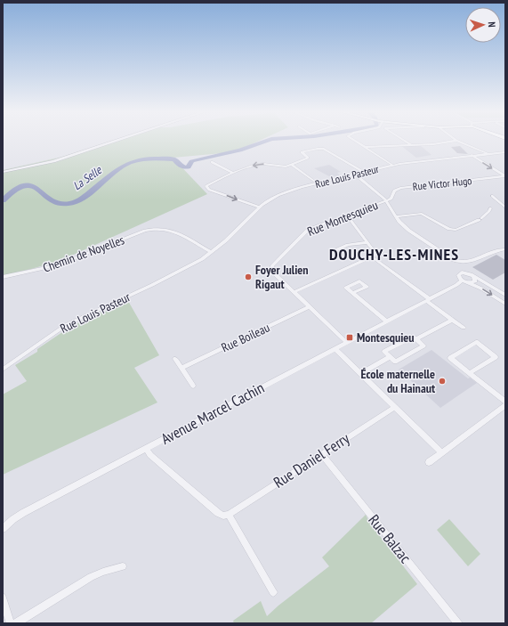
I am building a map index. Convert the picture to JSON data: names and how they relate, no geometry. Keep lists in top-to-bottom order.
{
  "streets": {
    "street": [
      "Rue Louis Pasteur",
      "Rue Victor Hugo",
      "Rue Montesquieu",
      "Chemin de Noyelles",
      "Rue Boileau",
      "Avenue Marcel Cachin",
      "Rue Daniel Ferry",
      "Rue Balzac"
    ]
  },
  "crossings": [
    ["Rue Louis Pasteur", "Chemin de Noyelles"],
    ["Rue Victor Hugo", "Rue Montesquieu"],
    ["Rue Montesquieu", "Rue Boileau"],
    ["Rue Montesquieu", "Avenue Marcel Cachin"],
    ["Rue Daniel Ferry", "Rue Balzac"]
  ],
  "districts": ["DOUCHY-LES-MINES"],
  "water": ["La Selle"],
  "places": {
    "other": ["Foyer Julien Rigaut", "École maternelle du Hainaut"],
    "transit": ["Montesquieu"]
  },
  "north": "right"
}
